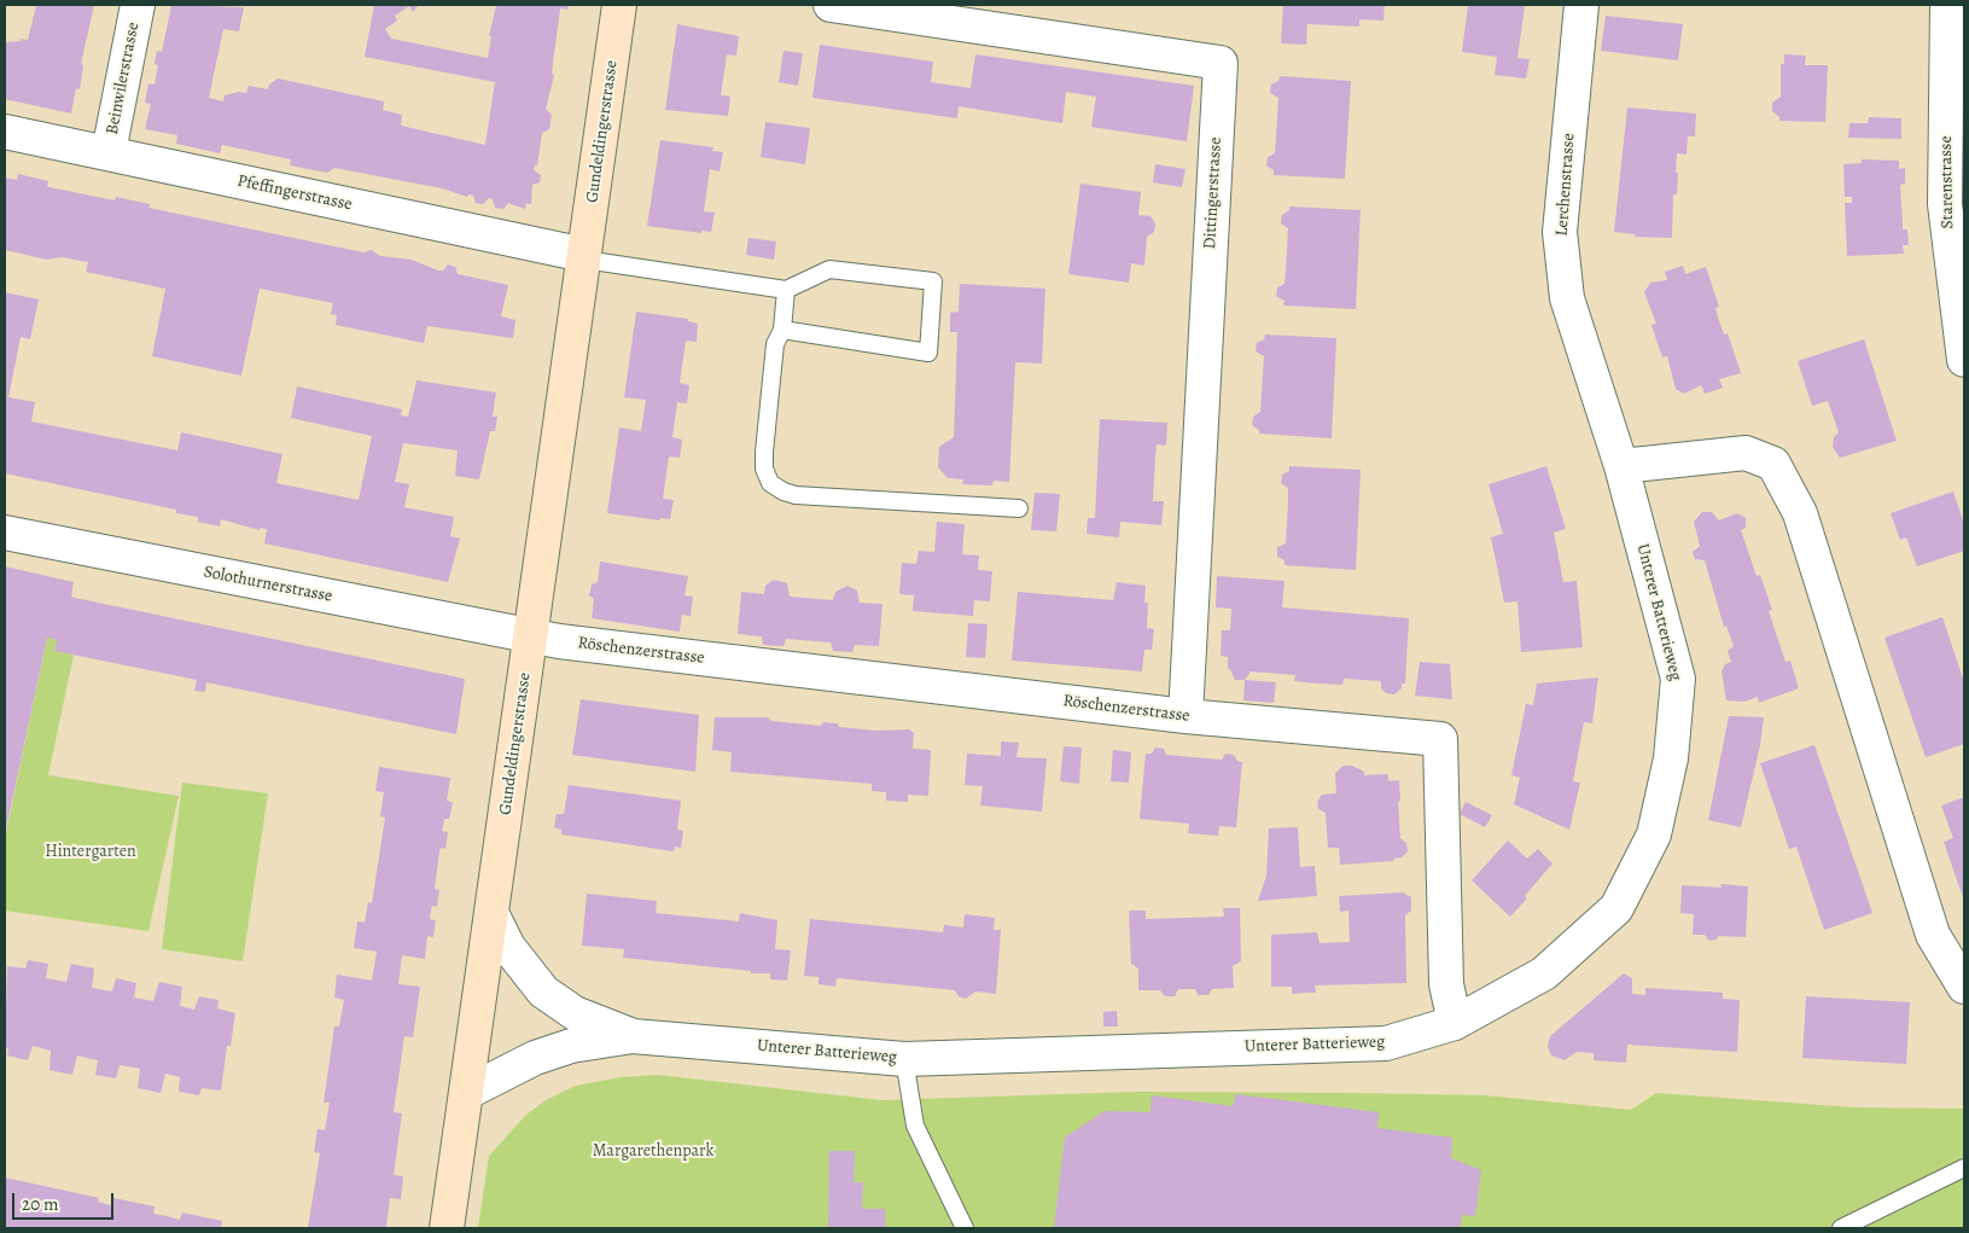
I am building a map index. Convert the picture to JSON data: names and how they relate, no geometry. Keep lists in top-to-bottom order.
{
  "streets": {
    "main road": ["Gundeldingerstrasse"],
    "street": [
      "Beinwilerstrasse",
      "Starenstrasse",
      "Lerchenstrasse",
      "Pfeffingerstrasse",
      "Dittingerstrasse",
      "Solothurnerstrasse",
      "Unterer Batterieweg",
      "Röschenzerstrasse"
    ]
  },
  "crossings": [
    ["Beinwilerstrasse", "Pfeffingerstrasse"],
    ["Gundeldingerstrasse", "Pfeffingerstrasse"],
    ["Gundeldingerstrasse", "Solothurnerstrasse"],
    ["Gundeldingerstrasse", "Unterer Batterieweg"],
    ["Gundeldingerstrasse", "Röschenzerstrasse"],
    ["Lerchenstrasse", "Unterer Batterieweg"],
    ["Dittingerstrasse", "Röschenzerstrasse"],
    ["Solothurnerstrasse", "Röschenzerstrasse"],
    ["Unterer Batterieweg", "Röschenzerstrasse"]
  ],
  "parks": ["Hintergarten", "Margarethenpark"],
  "scale_bar": "20 m"
}
